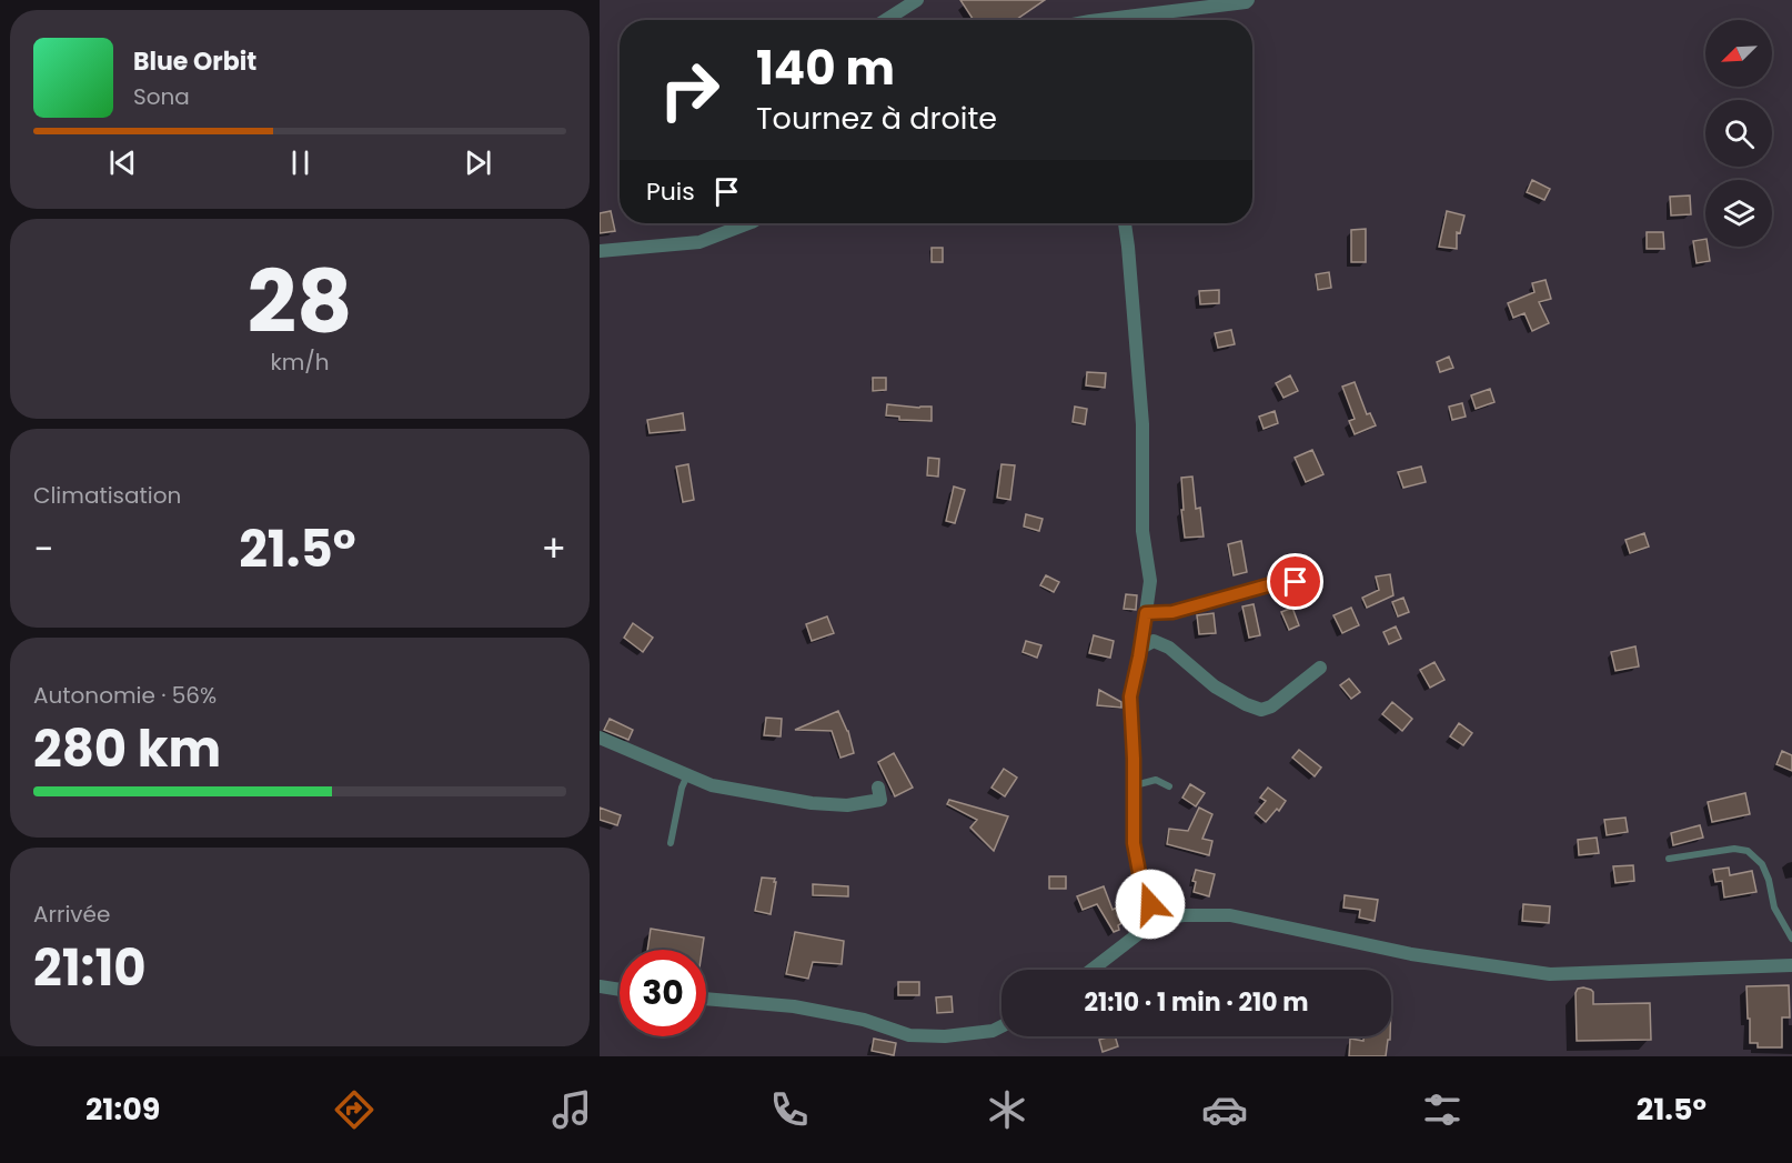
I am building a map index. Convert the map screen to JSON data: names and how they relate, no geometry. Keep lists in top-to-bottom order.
{
  "north": "bottom left",
  "page": {
    "turn": ["140 m", "Tournez à droite"],
    "song": ["Blue Orbit", "Sona"],
    "then": "Puis",
    "tile": [
      ["28", "km/h"],
      "Climatisation",
      ["Autonomie · 56%", "280 km"],
      ["Arrivée", "21:10"]
    ],
    "heat": ["−", "21.5°", "+"],
    "limit": "30",
    "trip": "21:10 · 1 min · 210 m",
    "tabs": ["21:09", "21.5°"]
  }
}
